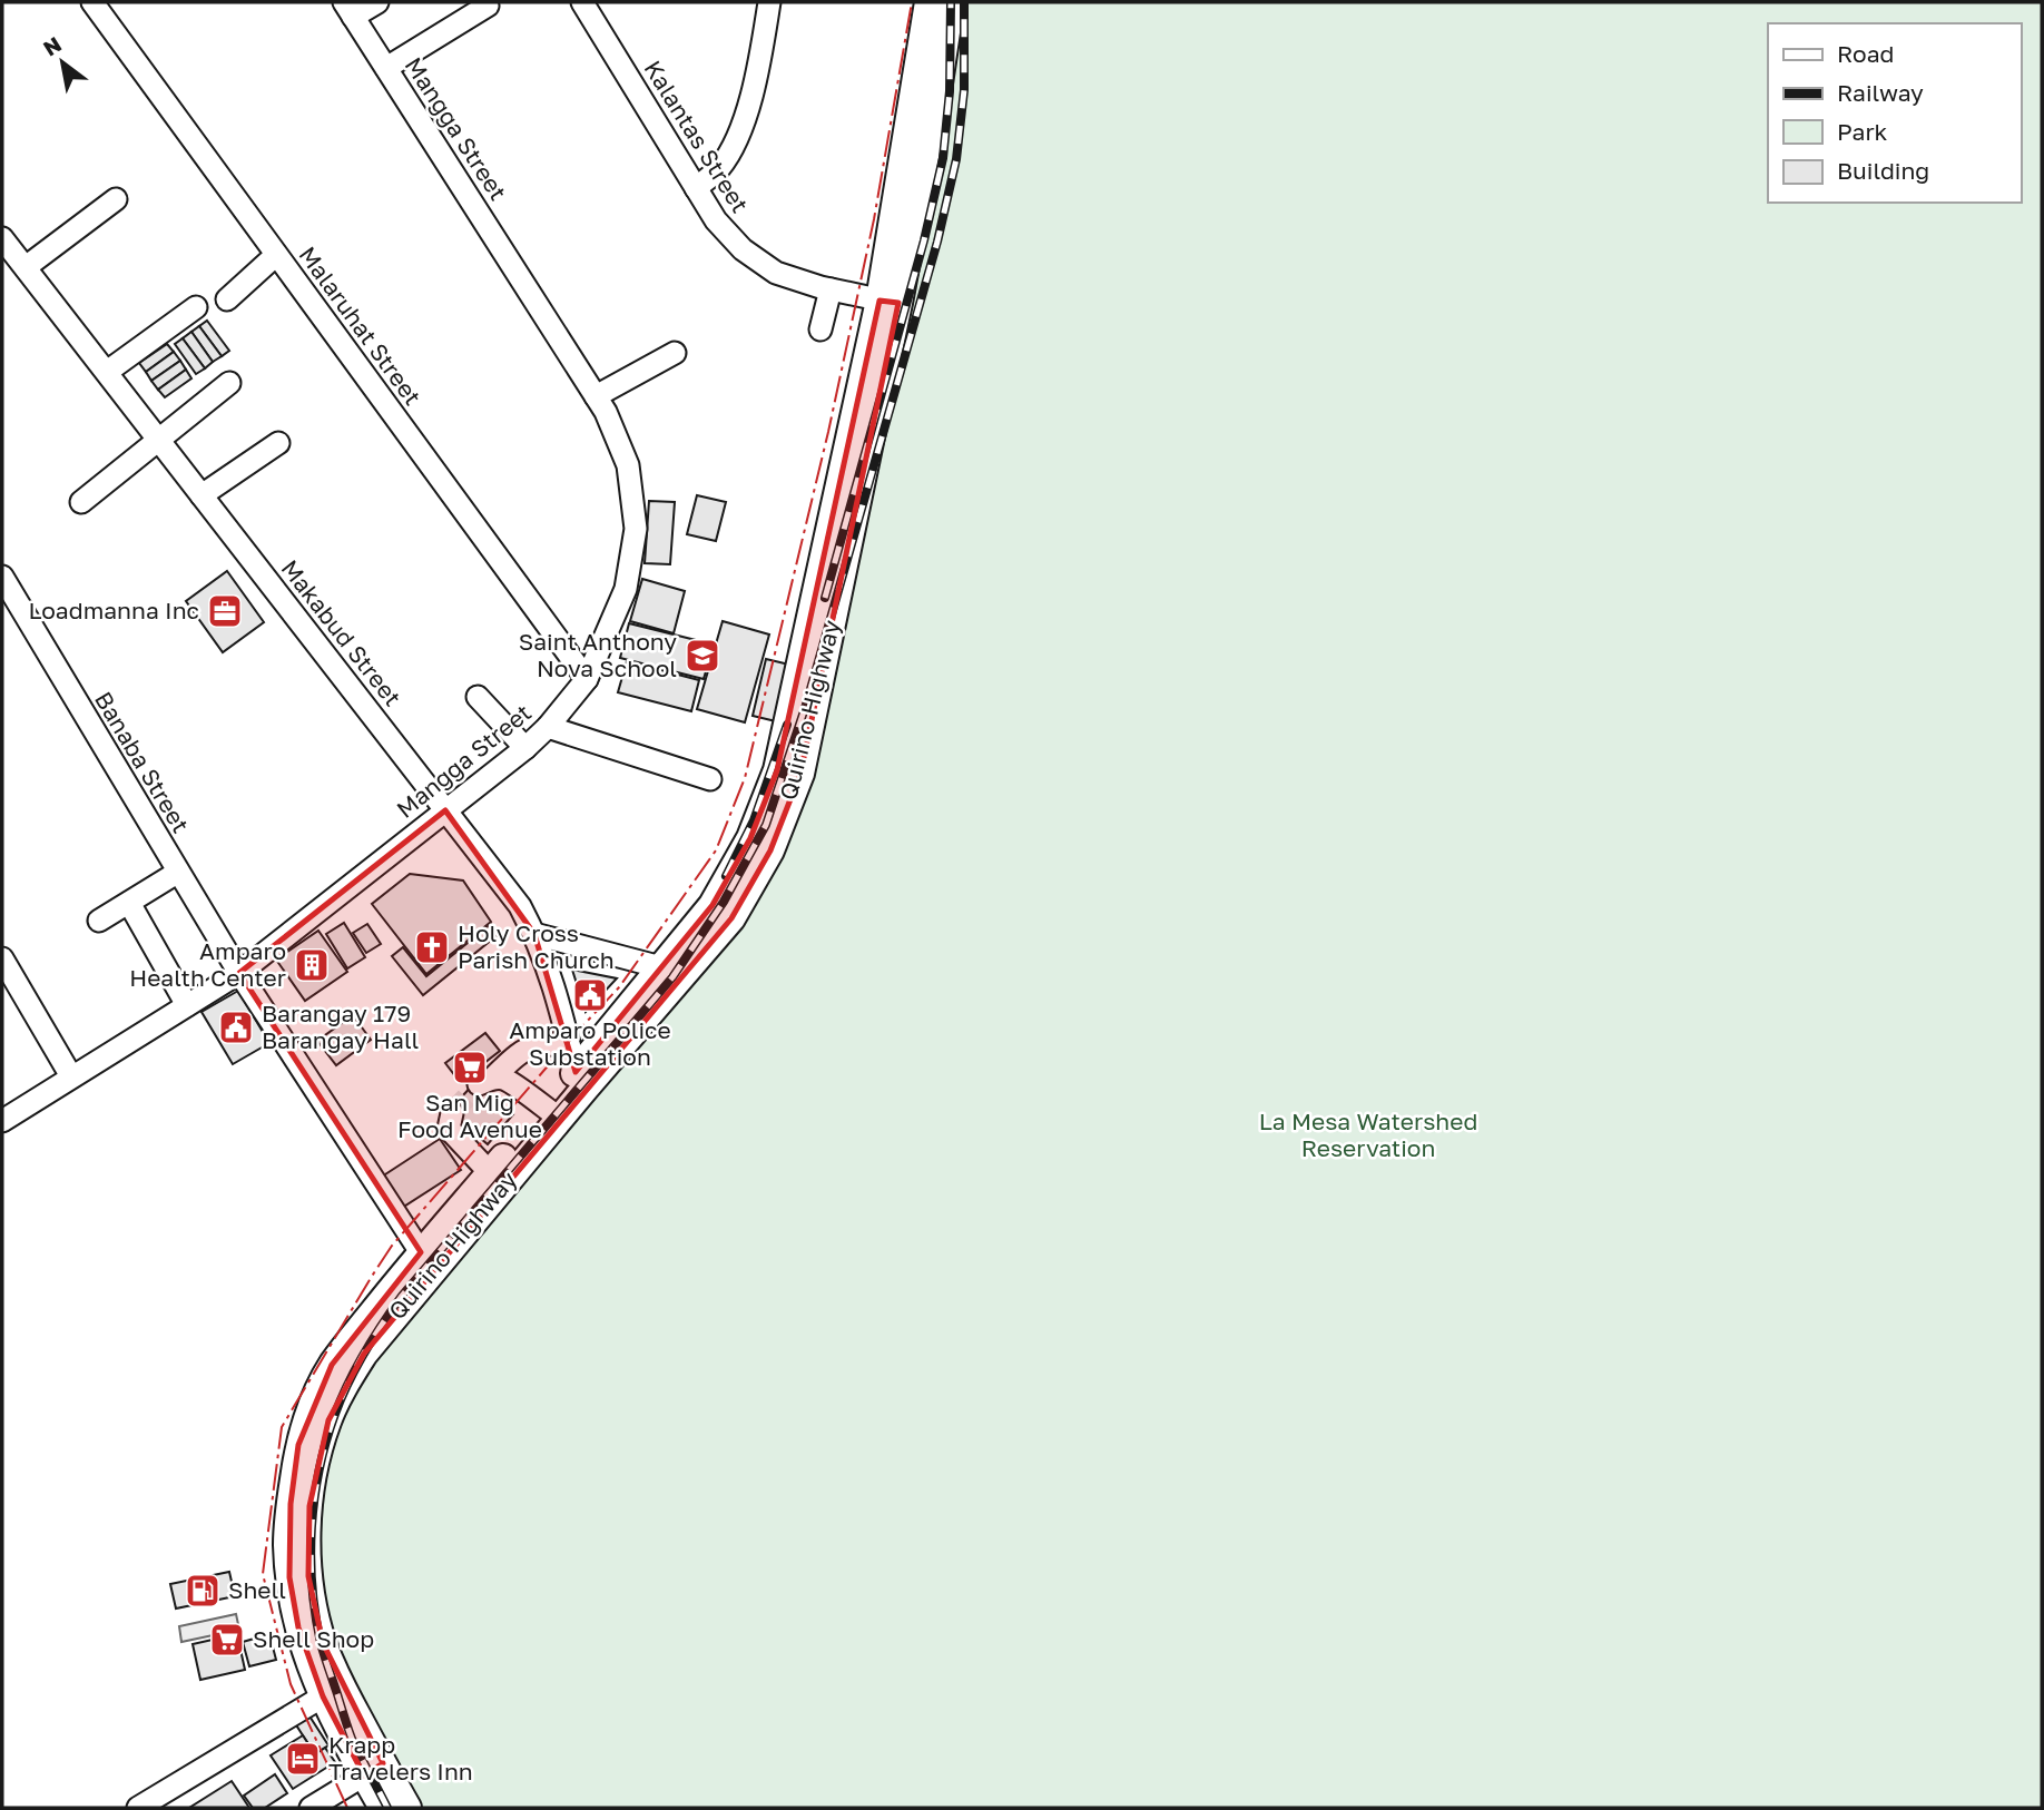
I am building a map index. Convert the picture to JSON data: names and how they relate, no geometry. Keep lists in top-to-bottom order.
{
  "streets": {
    "main road": ["Quirino Highway"],
    "street": [
      "Mangga Street",
      "Kalantas Street",
      "Malaruhat Street",
      "Makabud Street",
      "Banaba Street"
    ]
  },
  "crossings": [
    ["Mangga Street", "Malaruhat Street"],
    ["Mangga Street", "Makabud Street"],
    ["Mangga Street", "Banaba Street"],
    ["Kalantas Street", "Quirino Highway"],
    ["Makabud Street", "Quirino Highway"],
    ["Quirino Highway", "Banaba Street"]
  ],
  "parks": ["La Mesa Watershed Reservation"],
  "places": {
    "office": ["Loadmanna Inc"],
    "school or university": ["Saint Anthony Nova School"],
    "church": ["Holy Cross Parish Church"],
    "building": ["Amparo Health Center"],
    "public building": ["Amparo Police Substation", "Barangay 179 Barangay Hall"],
    "supermarket": ["San Mig Food Avenue", "Shell Shop"],
    "fuel station": ["Shell"],
    "hotel": ["Krapp Travelers Inn"]
  },
  "legend": [
    "Road",
    "Railway",
    "Park",
    "Building"
  ],
  "north": "top left"
}
